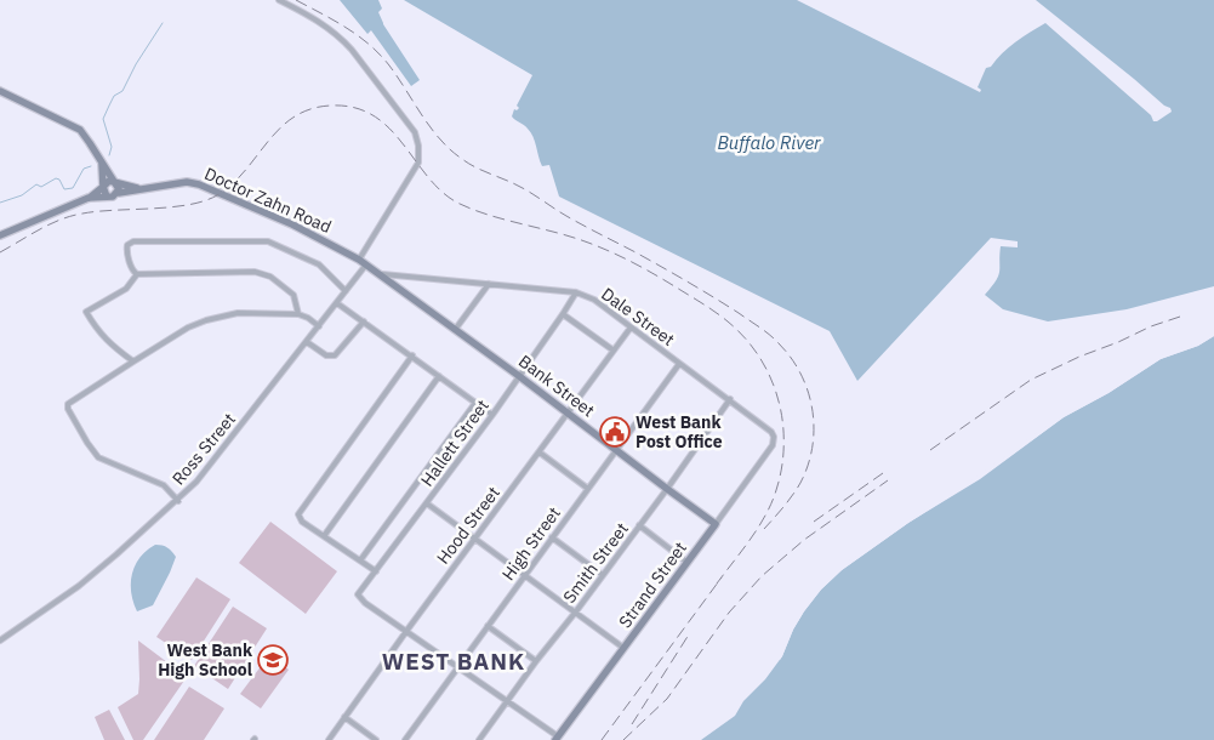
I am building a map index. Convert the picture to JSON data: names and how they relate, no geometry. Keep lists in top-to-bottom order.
{
  "streets": {
    "street": [
      "Doctor Zahn Road",
      "Dale Street",
      "Bank Street",
      "Hallett Street",
      "Ross Street",
      "Hood Street",
      "High Street",
      "Smith Street",
      "Strand Street"
    ]
  },
  "crossings": [
    ["Doctor Zahn Road", "Dale Street"],
    ["Doctor Zahn Road", "Bank Street"],
    ["Doctor Zahn Road", "Ross Street"],
    ["Dale Street", "Bank Street"],
    ["Dale Street", "Hallett Street"],
    ["Dale Street", "Hood Street"],
    ["Dale Street", "High Street"],
    ["Dale Street", "Smith Street"],
    ["Dale Street", "Strand Street"],
    ["Bank Street", "Hallett Street"],
    ["Bank Street", "Hood Street"],
    ["Bank Street", "High Street"],
    ["Bank Street", "Smith Street"],
    ["Bank Street", "Strand Street"],
    ["Hallett Street", "Hood Street"]
  ],
  "districts": ["WEST BANK"],
  "water": ["Buffalo River"],
  "places": {
    "public building": ["West Bank Post Office"],
    "school or university": ["West Bank High School"]
  }
}
